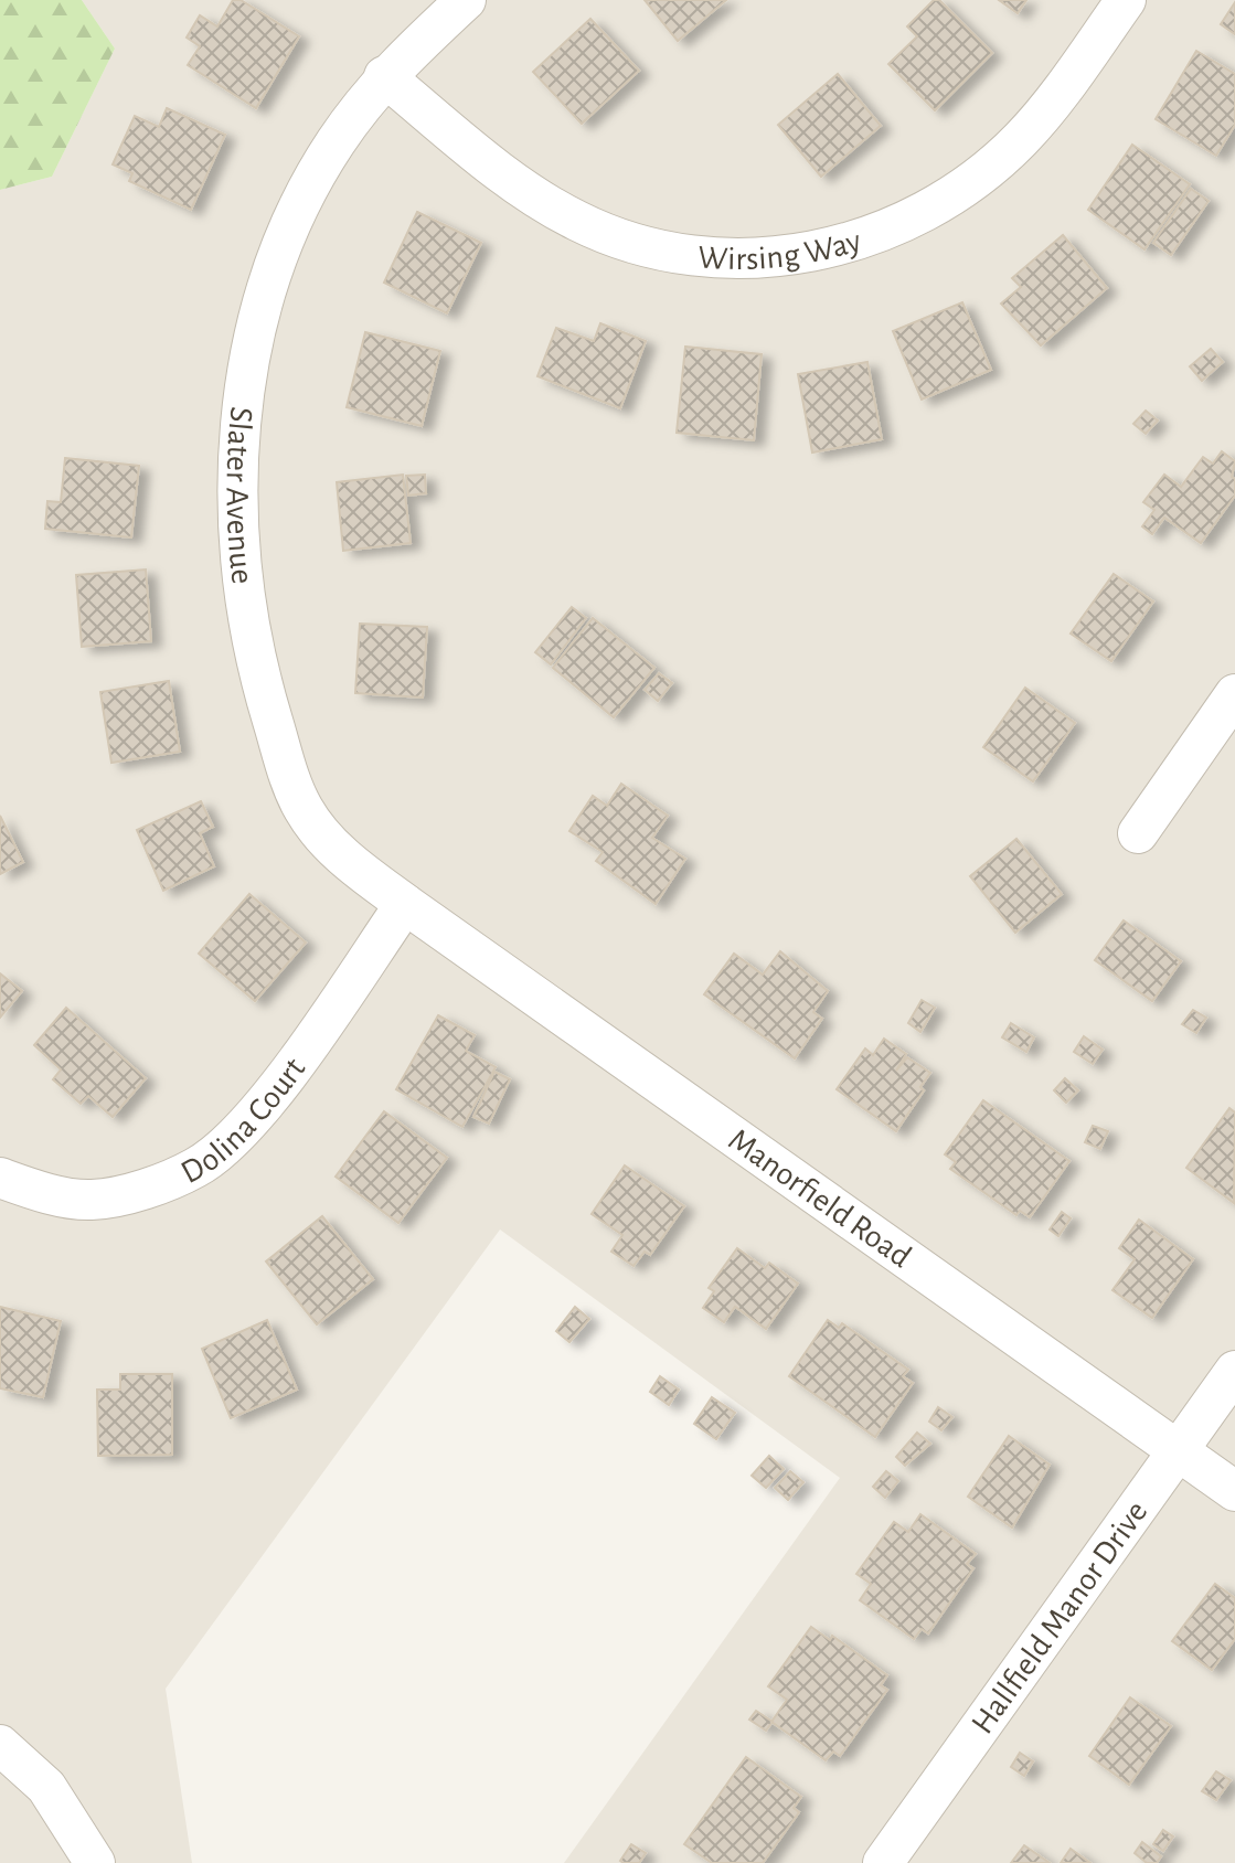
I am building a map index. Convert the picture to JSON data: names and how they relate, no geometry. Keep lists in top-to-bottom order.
{
  "streets": {
    "street": [
      "Wirsing Way",
      "Slater Avenue",
      "Dolina Court",
      "Manorfield Road",
      "Hallfield Manor Drive"
    ]
  },
  "crossings": [
    ["Wirsing Way", "Slater Avenue"],
    ["Slater Avenue", "Dolina Court"],
    ["Slater Avenue", "Manorfield Road"],
    ["Dolina Court", "Manorfield Road"],
    ["Manorfield Road", "Hallfield Manor Drive"]
  ]
}
